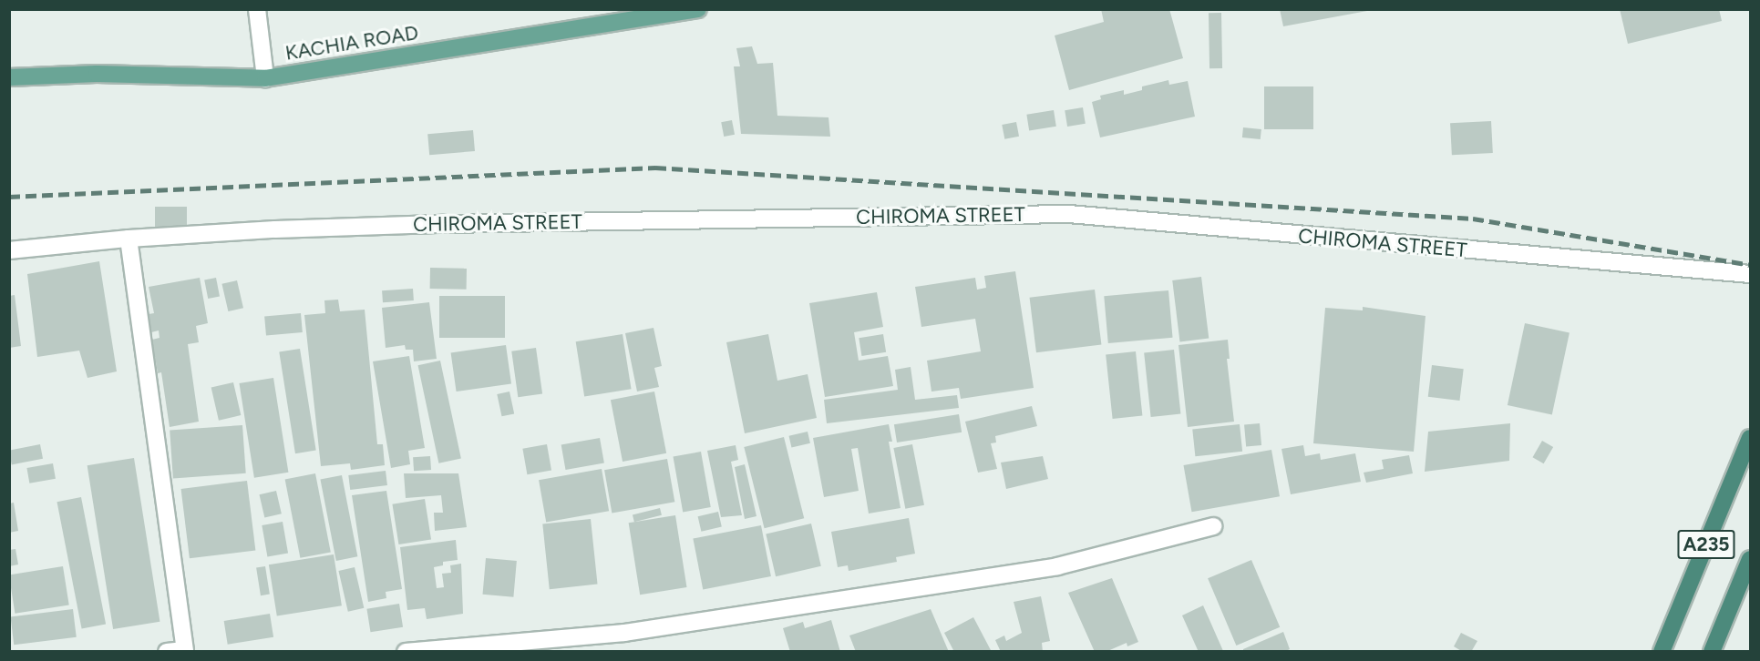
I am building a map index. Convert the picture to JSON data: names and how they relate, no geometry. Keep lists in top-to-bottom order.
{
  "streets": {
    "highway": ["A235"],
    "main road": ["KACHIA ROAD"],
    "street": ["CHIROMA STREET"]
  }
}
